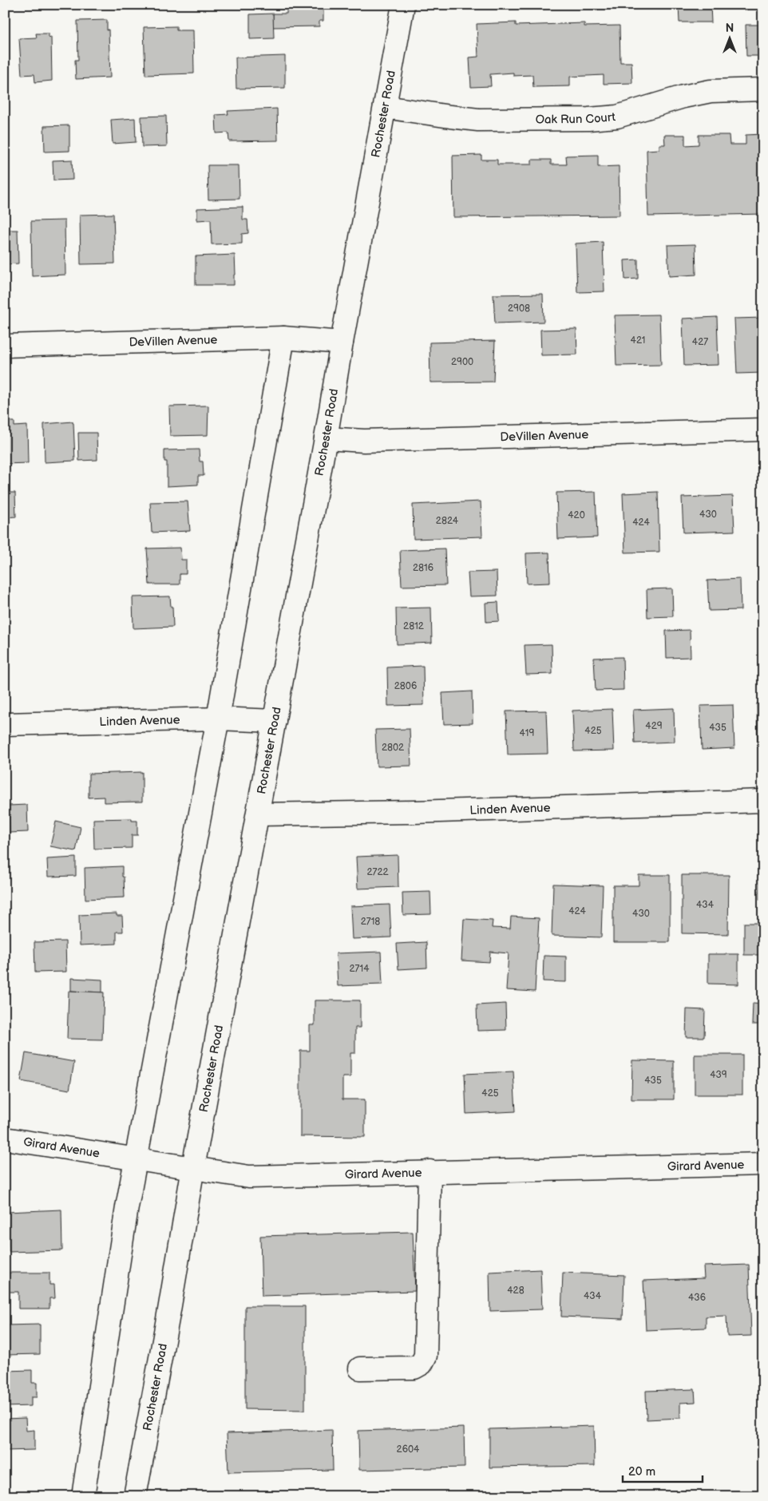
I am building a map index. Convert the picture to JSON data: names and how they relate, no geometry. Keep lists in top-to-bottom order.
{
  "streets": {
    "street": [
      "Rochester Road",
      "Oak Run Court",
      "DeVillen Avenue",
      "Linden Avenue",
      "Girard Avenue"
    ]
  },
  "crossings": [
    ["Rochester Road", "Oak Run Court"],
    ["Rochester Road", "DeVillen Avenue"],
    ["Rochester Road", "Linden Avenue"],
    ["Rochester Road", "Girard Avenue"]
  ],
  "house_numbers": [
    "2908",
    "421",
    "427",
    "2900",
    "430",
    "420",
    "2824",
    "424",
    "2816",
    "2812",
    "2806",
    "429",
    "435",
    "425",
    "419",
    "2802",
    "2722",
    "434",
    "424",
    "430",
    "2718",
    "2714",
    "439",
    "435",
    "425",
    "428",
    "434",
    "436",
    "2604"
  ],
  "scale_bar": "20 m",
  "north": "top"
}
